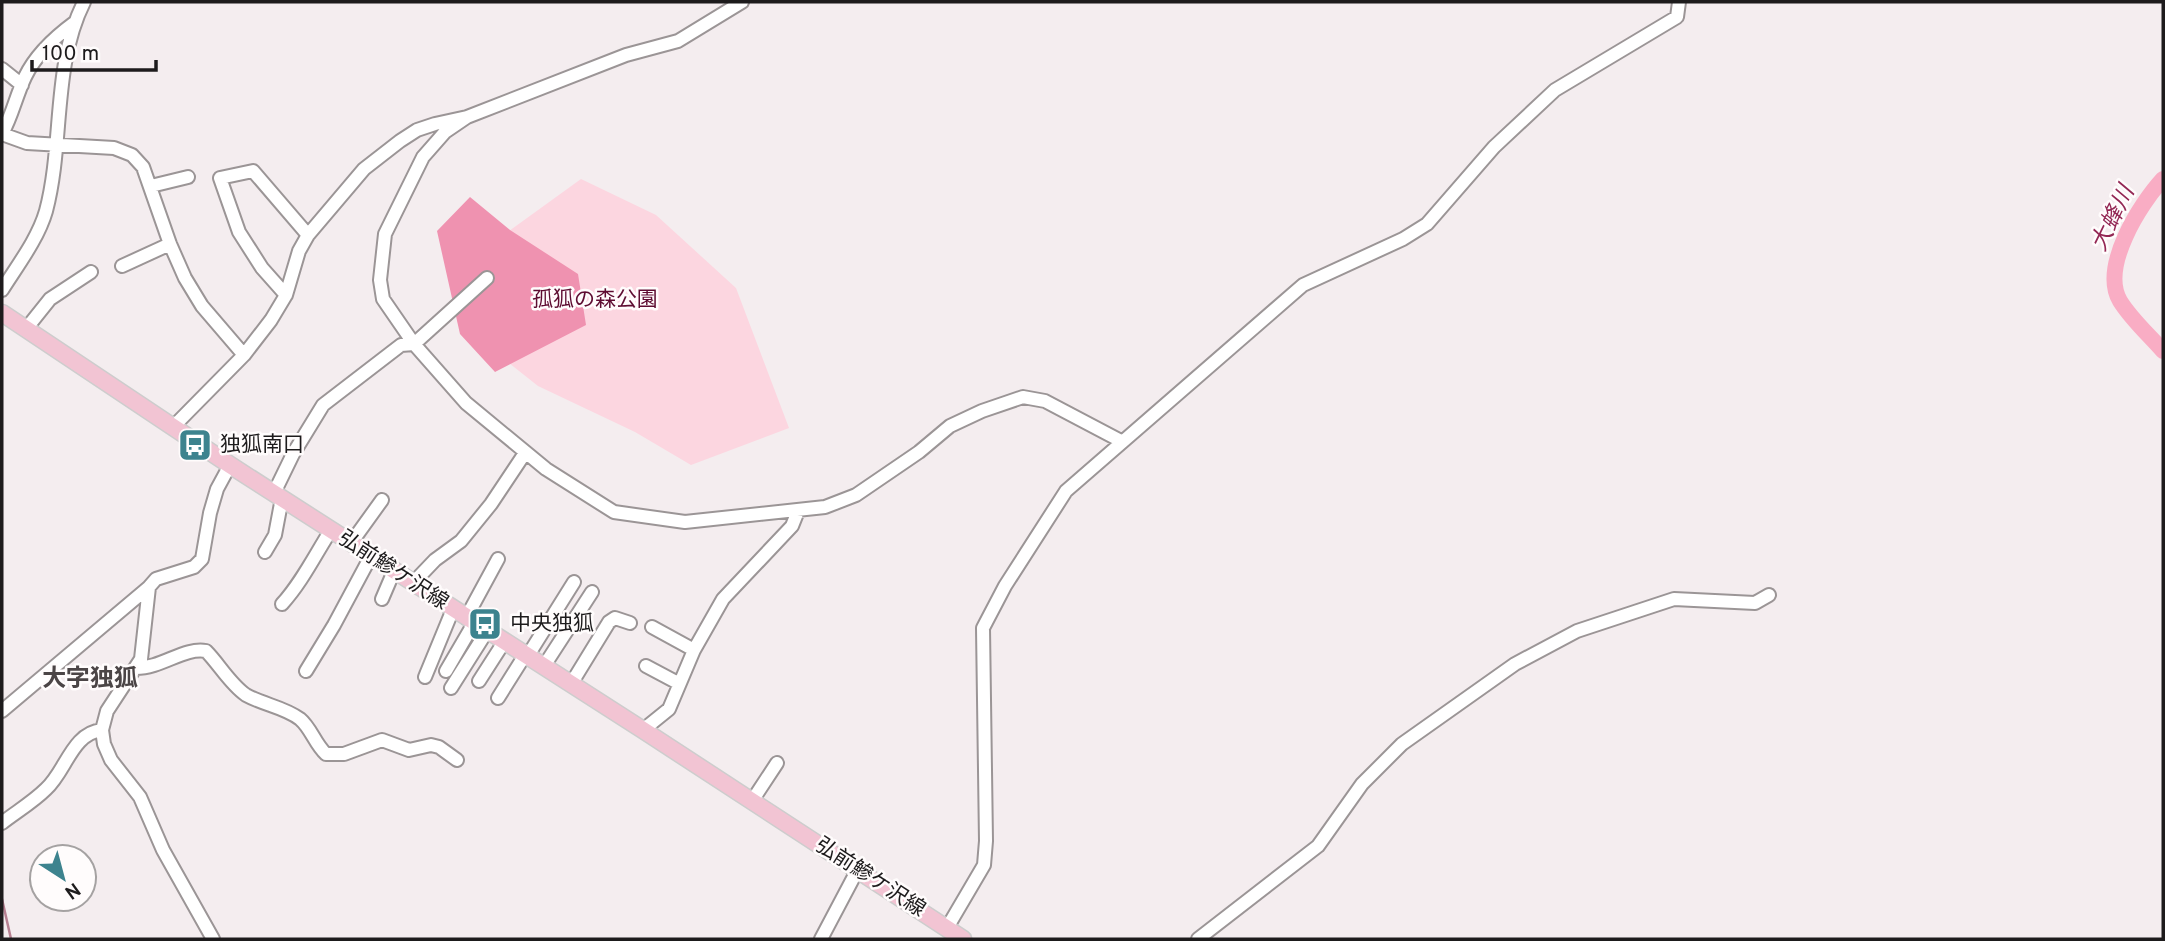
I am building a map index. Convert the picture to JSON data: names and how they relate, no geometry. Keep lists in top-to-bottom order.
{
  "streets": {
    "main road": ["弘前鰺ケ沢線"]
  },
  "districts": ["大字独狐"],
  "water": ["大蜂川"],
  "parks": ["孤狐の森公園"],
  "places": {
    "bus stop": ["独狐南口", "中央独狐"]
  },
  "scale_bar": "100 m",
  "north": "bottom right"
}
